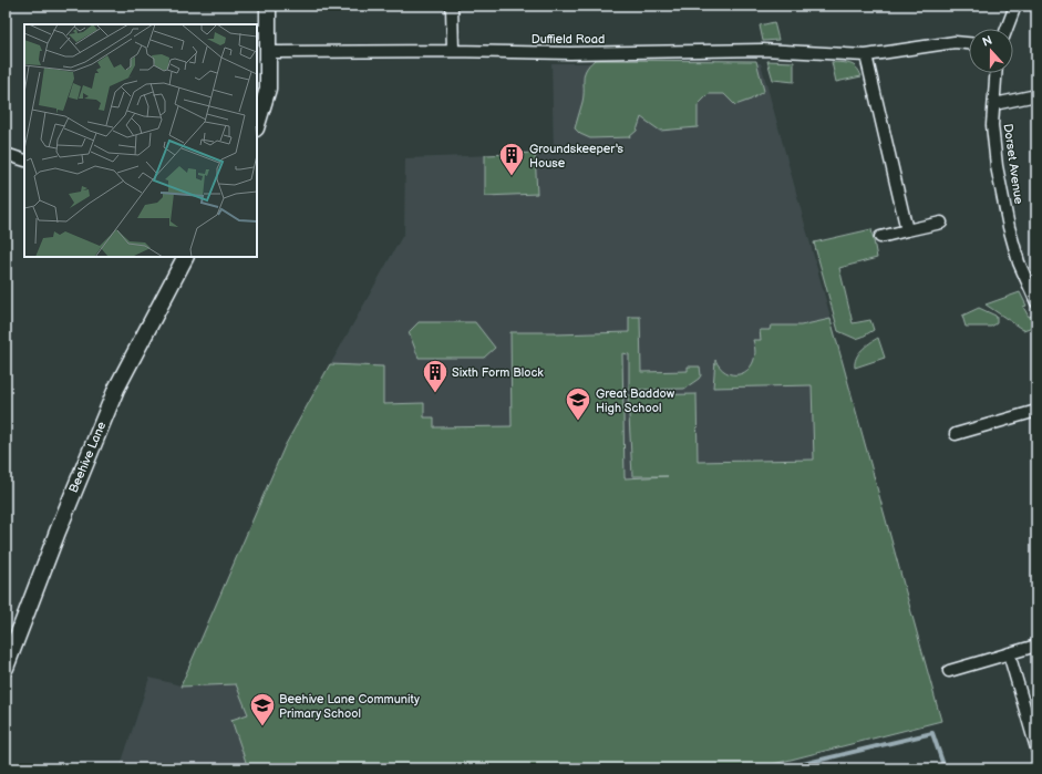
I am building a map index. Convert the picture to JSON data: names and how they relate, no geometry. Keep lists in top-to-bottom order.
{
  "streets": {
    "main road": ["Beehive Lane"],
    "street": ["Duffield Road", "Dorset Avenue"]
  },
  "places": {
    "building": ["Groundskeeper's House", "Sixth Form Block"],
    "school or university": ["Great Baddow High School", "Beehive Lane Community Primary School"]
  },
  "north": "top"
}
